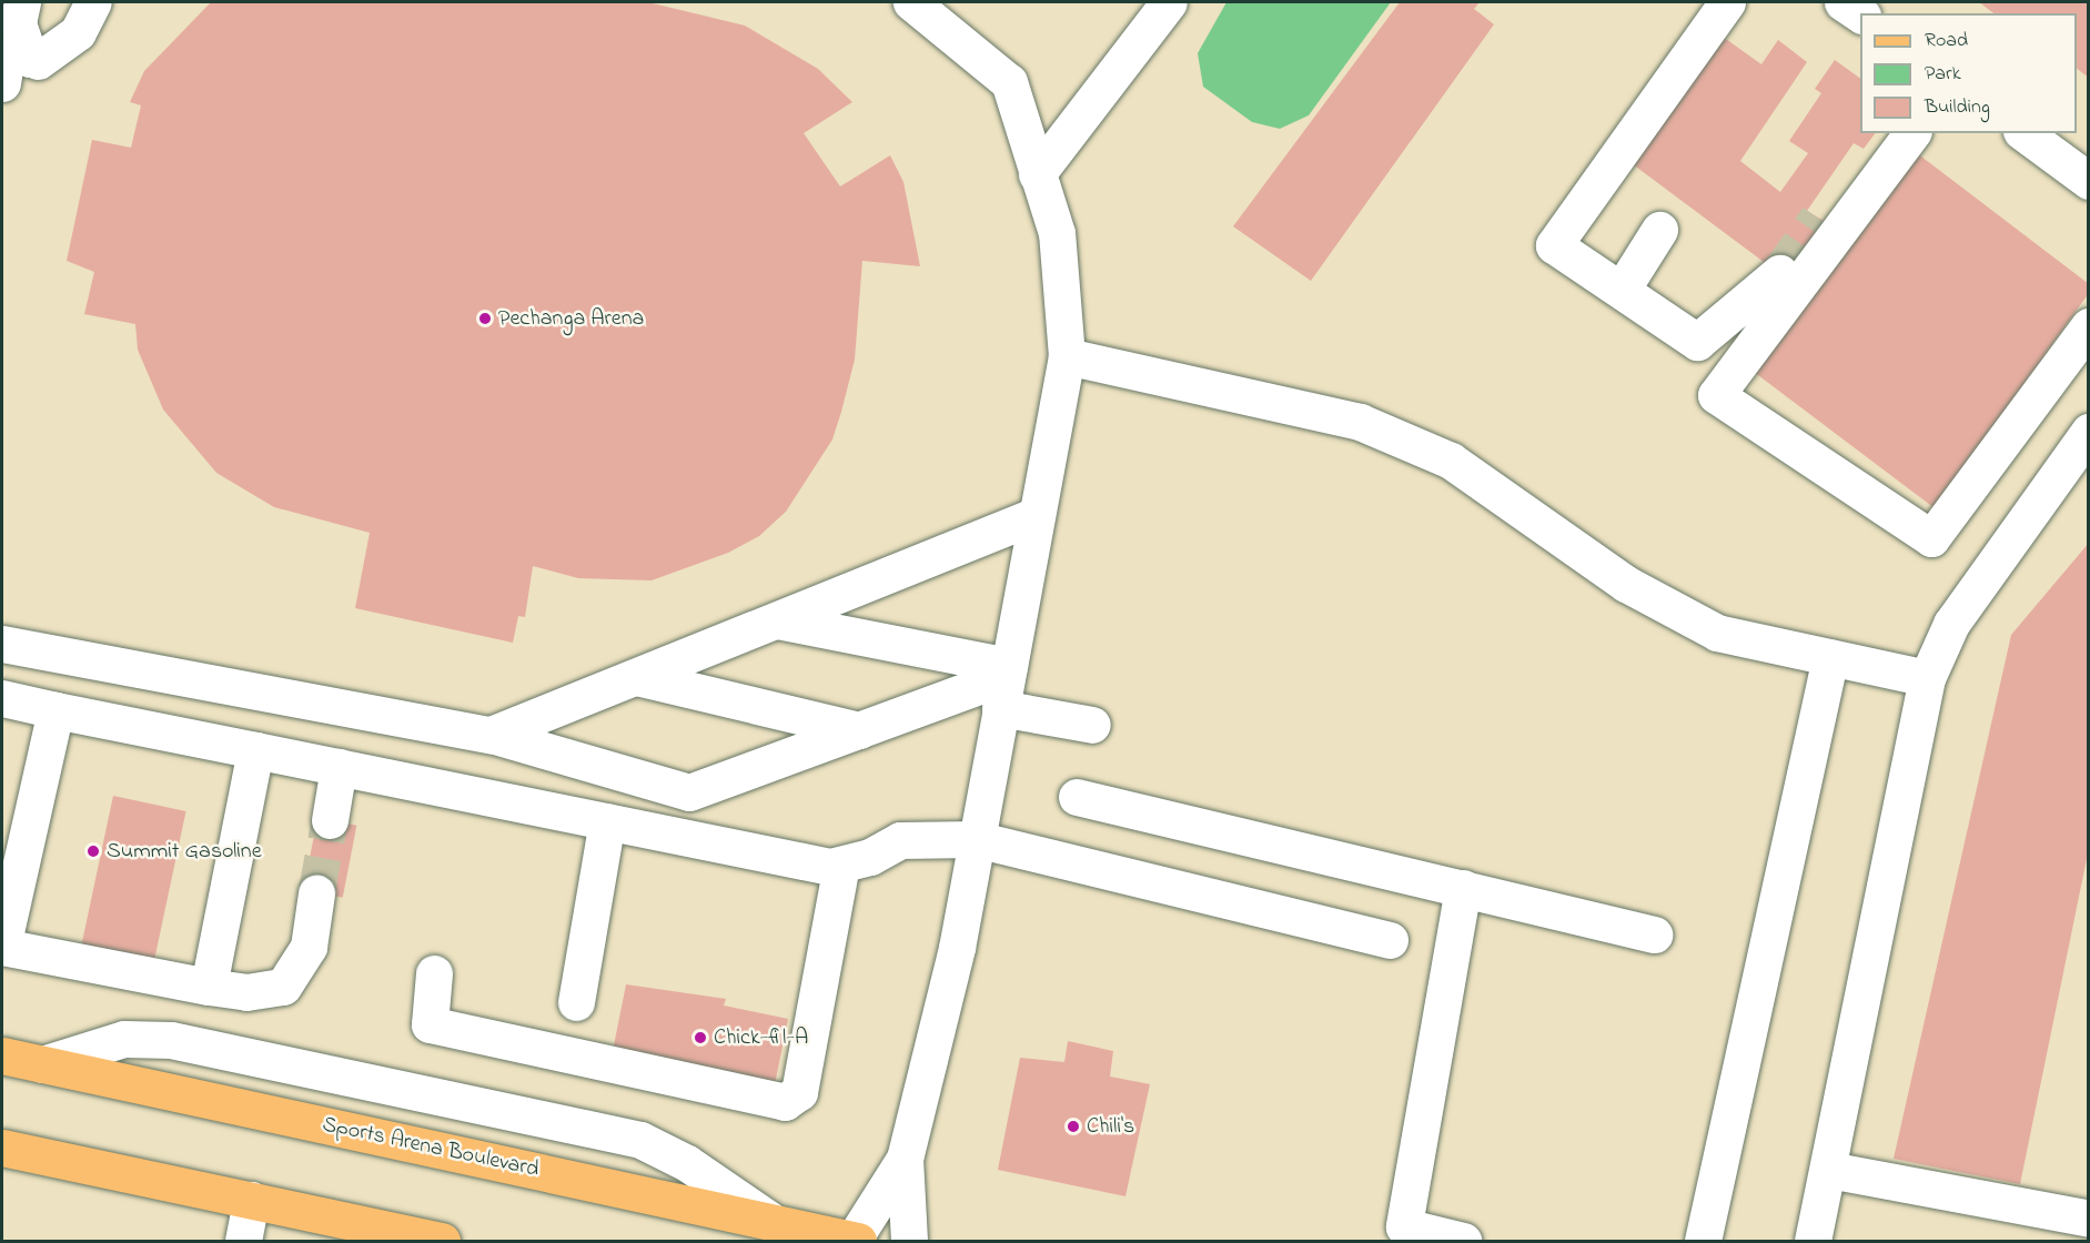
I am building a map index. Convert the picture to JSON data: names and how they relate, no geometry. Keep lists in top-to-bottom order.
{
  "streets": {
    "main road": ["Sports Arena Boulevard"]
  },
  "places": [
    "Pechanga Arena",
    "Summit Gasoline",
    "Chick-fil-A",
    "Chili's"
  ],
  "legend": ["Road", "Park", "Building"]
}
